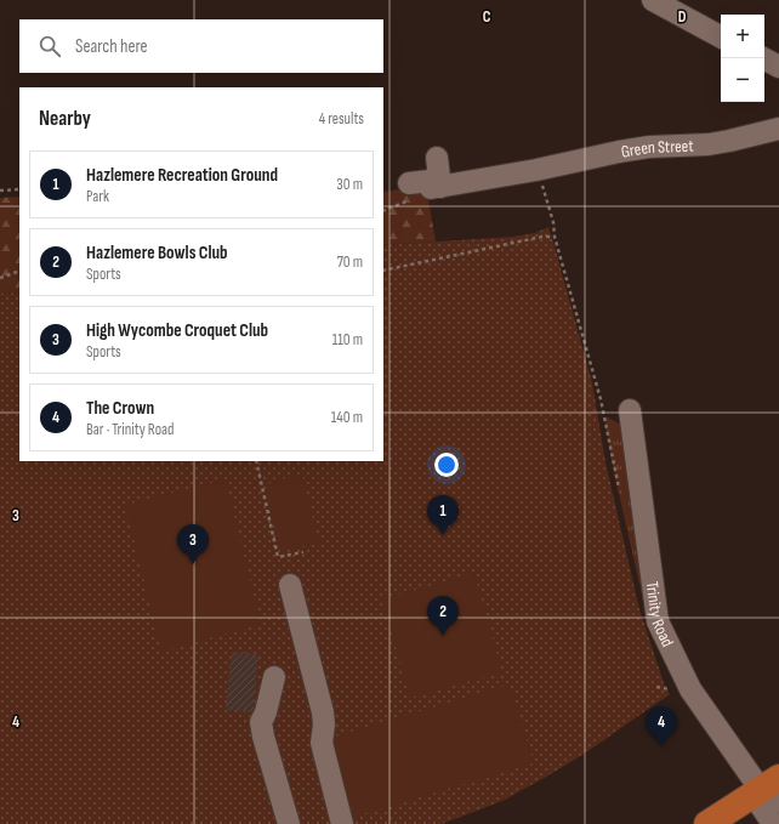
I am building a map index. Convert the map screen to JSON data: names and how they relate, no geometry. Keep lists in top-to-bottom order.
{
  "streets": {
    "street": ["Green Street", "Trinity Road"]
  },
  "page": {
    "map_buttons": ["+", "−"],
    "search": "Search here",
    "heading": ["Nearby", "4 results"],
    "list": [
      {
        "mark": "1",
        "name": "Hazlemere Recreation Ground",
        "note": "Park",
        "value": "30 m"
      },
      {
        "mark": "2",
        "name": "Hazlemere Bowls Club",
        "note": "Sports",
        "value": "70 m"
      },
      {
        "mark": "3",
        "name": "High Wycombe Croquet Club",
        "note": "Sports",
        "value": "110 m"
      },
      {
        "mark": "4",
        "name": "The Crown",
        "note": "Bar · Trinity Road",
        "value": "140 m"
      }
    ],
    "pins": [
      "1",
      "3",
      "2",
      "4"
    ]
  },
  "grid": {
    "columns": ["C", "D"],
    "rows": ["3", "4"]
  }
}
